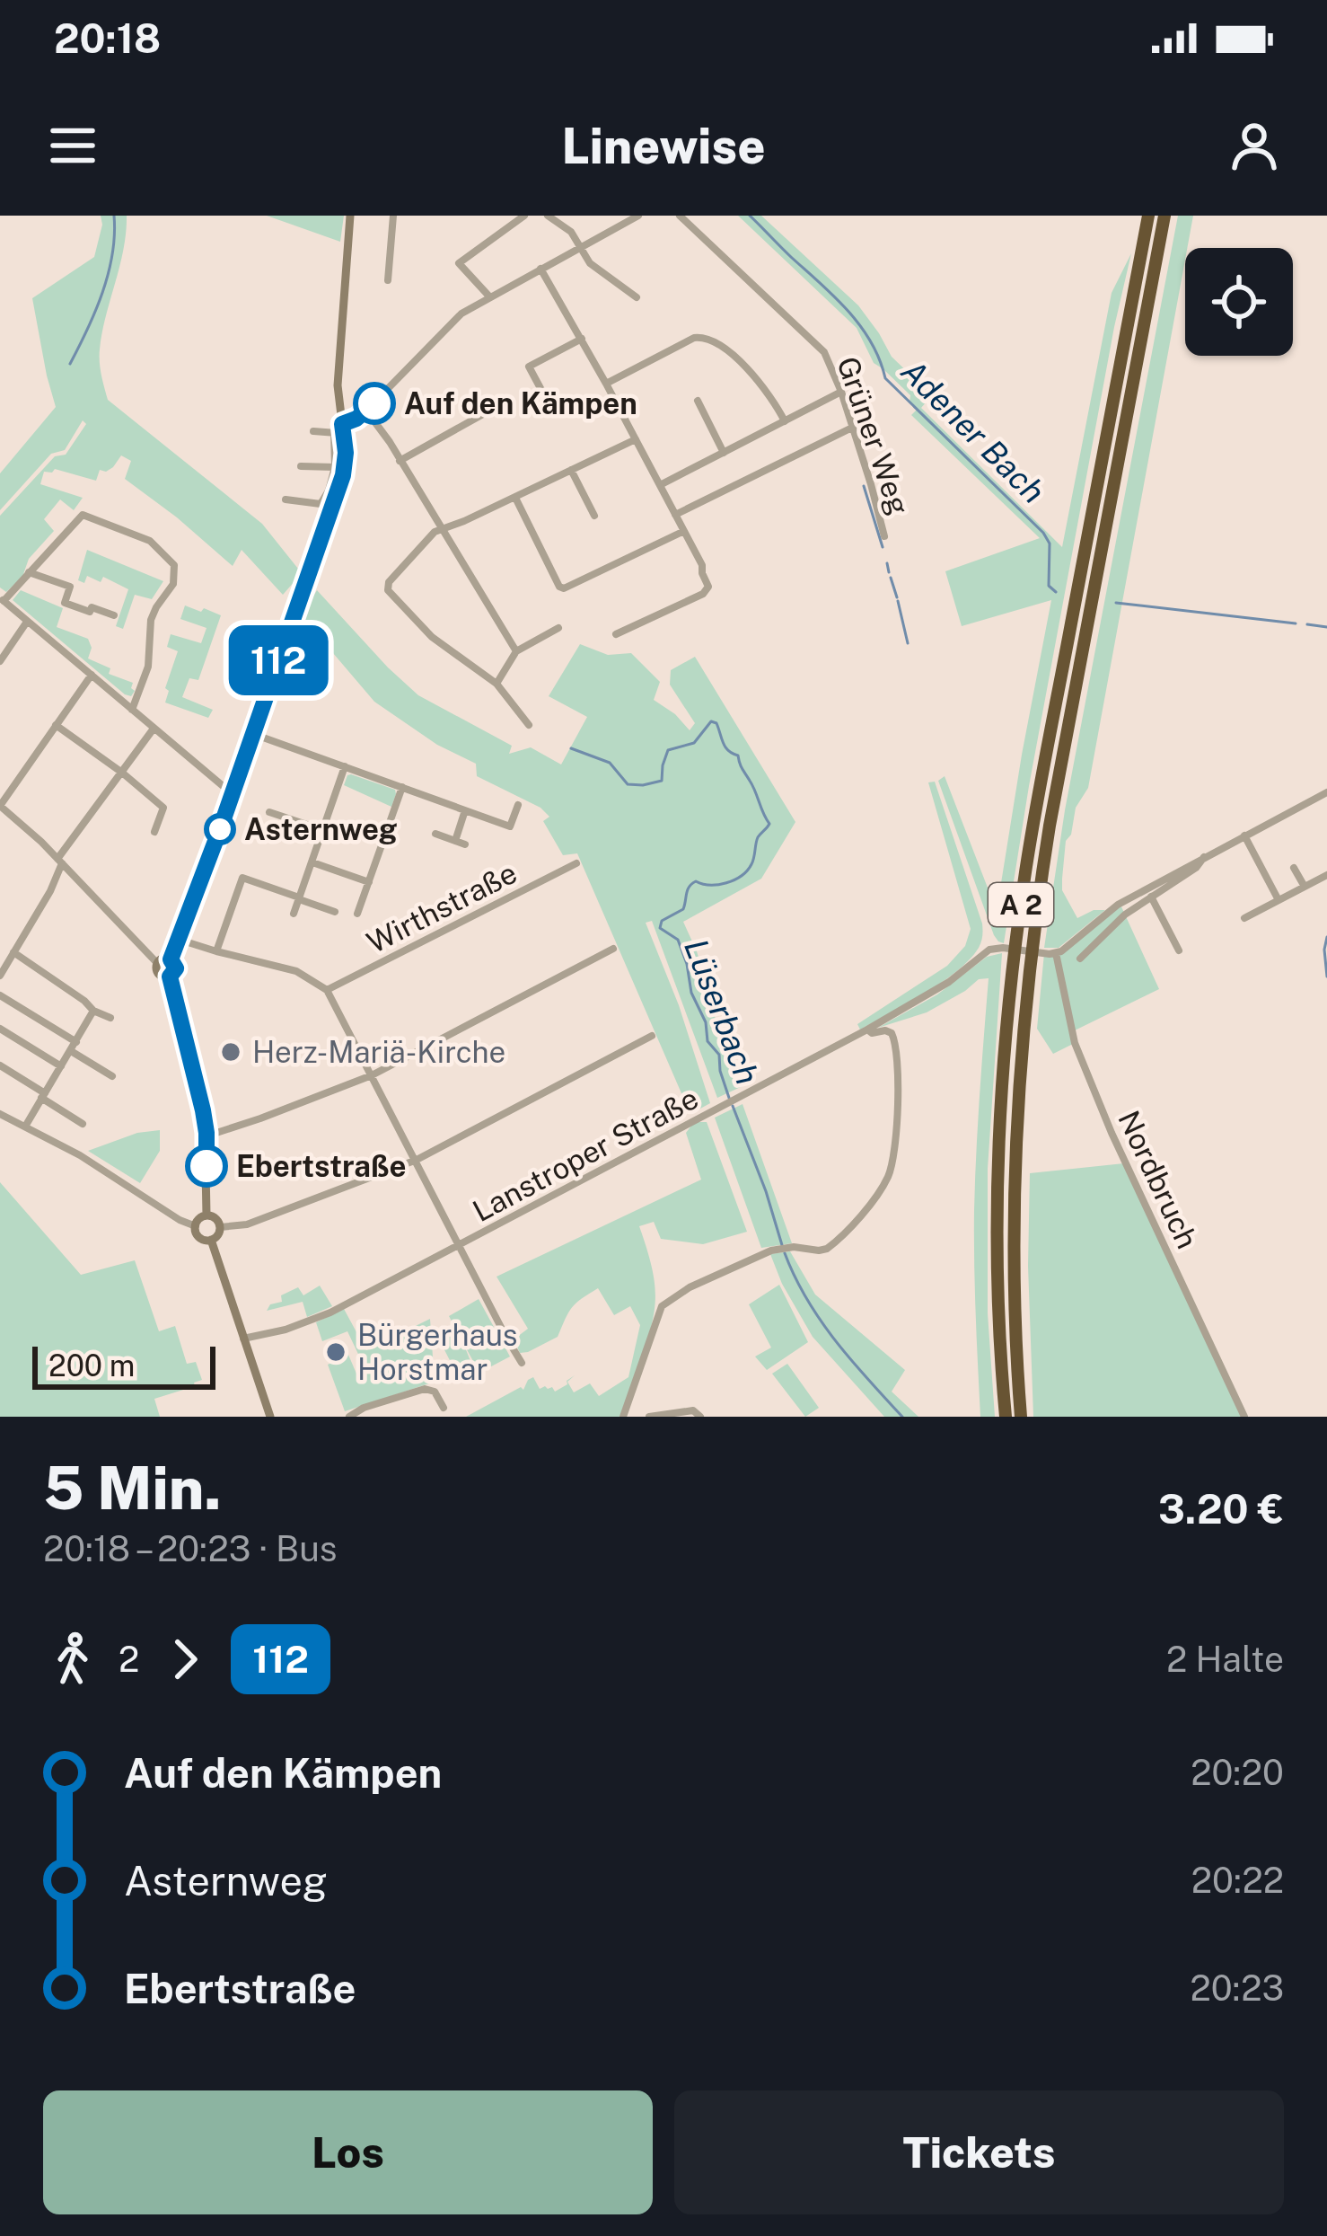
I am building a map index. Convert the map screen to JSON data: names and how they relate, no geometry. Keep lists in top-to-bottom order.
{
  "streets": {
    "highway": ["A 2"],
    "street": [
      "Grüner Weg",
      "Wirthstraße",
      "Lanstroper Straße",
      "Nordbruch"
    ]
  },
  "crossings": [
    ["Lanstroper Straße", "Nordbruch"]
  ],
  "water": ["Adener Bach", "Lüserbach"],
  "places": [
    "Auf den Kämpen",
    "Asternweg",
    "Herz-Mariä-Kirche",
    "Ebertstraße",
    "Bürgerhaus Horstmar"
  ],
  "lines": ["bus line 112"],
  "scale_bar": "200 m",
  "page": {
    "status": "20:18",
    "header": "Linewise",
    "on_map": "112",
    "scale": "200 m",
    "heading": ["5 Min.", "20:18 – 20:23 · Bus", "3.20 €"],
    "legs": ["2", "112", "2 Halte"],
    "list": [
      {
        "name": "Auf den Kämpen",
        "value": "20:20"
      },
      {
        "name": "Asternweg",
        "value": "20:22"
      },
      {
        "name": "Ebertstraße",
        "value": "20:23"
      }
    ],
    "buttons": ["Los", "Tickets"]
  }
}
